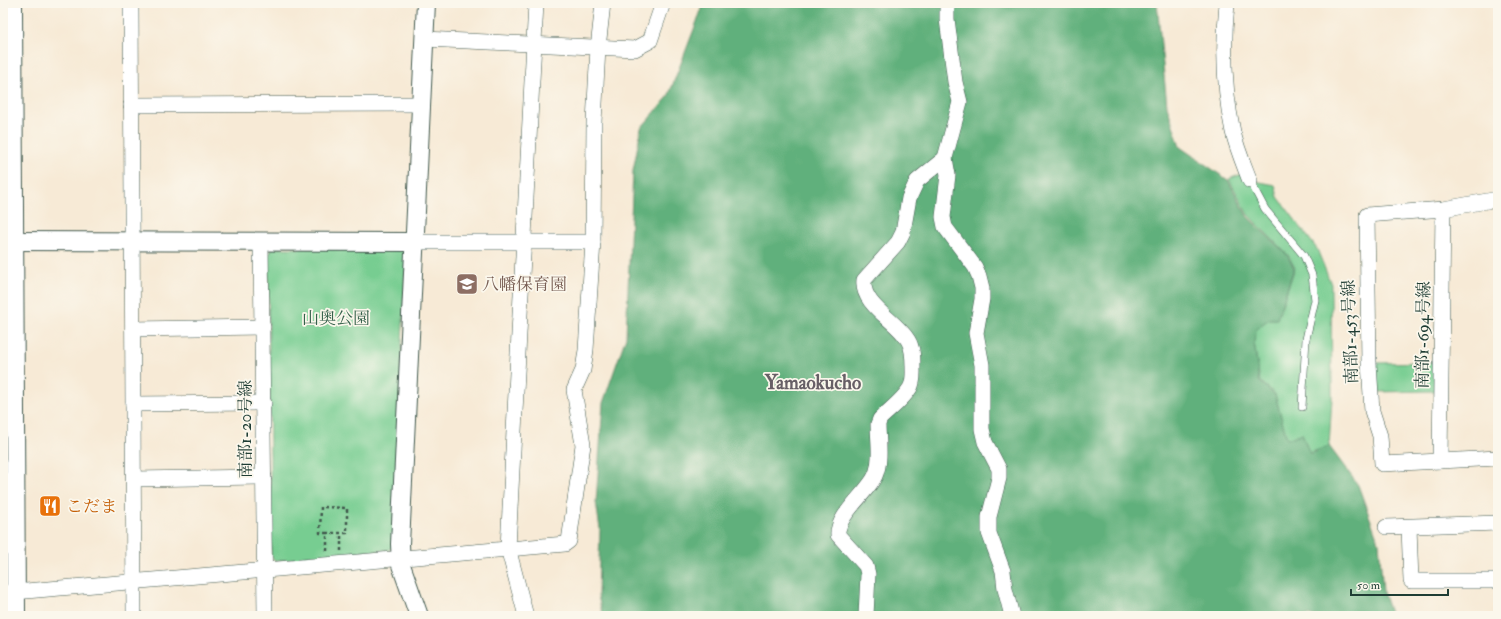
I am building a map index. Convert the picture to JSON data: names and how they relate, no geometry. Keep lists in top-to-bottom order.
{
  "streets": {
    "street": ["南部1-453号線", "南部1-694号線", "南部1-20号線"]
  },
  "crossings": [
    ["南部1-453号線", "南部1-694号線"]
  ],
  "districts": ["Yamaokucho"],
  "parks": ["山奥公園"],
  "places": {
    "school or university": ["八幡保育園"],
    "restaurant": ["こだま"]
  },
  "scale_bar": "50 m"
}
